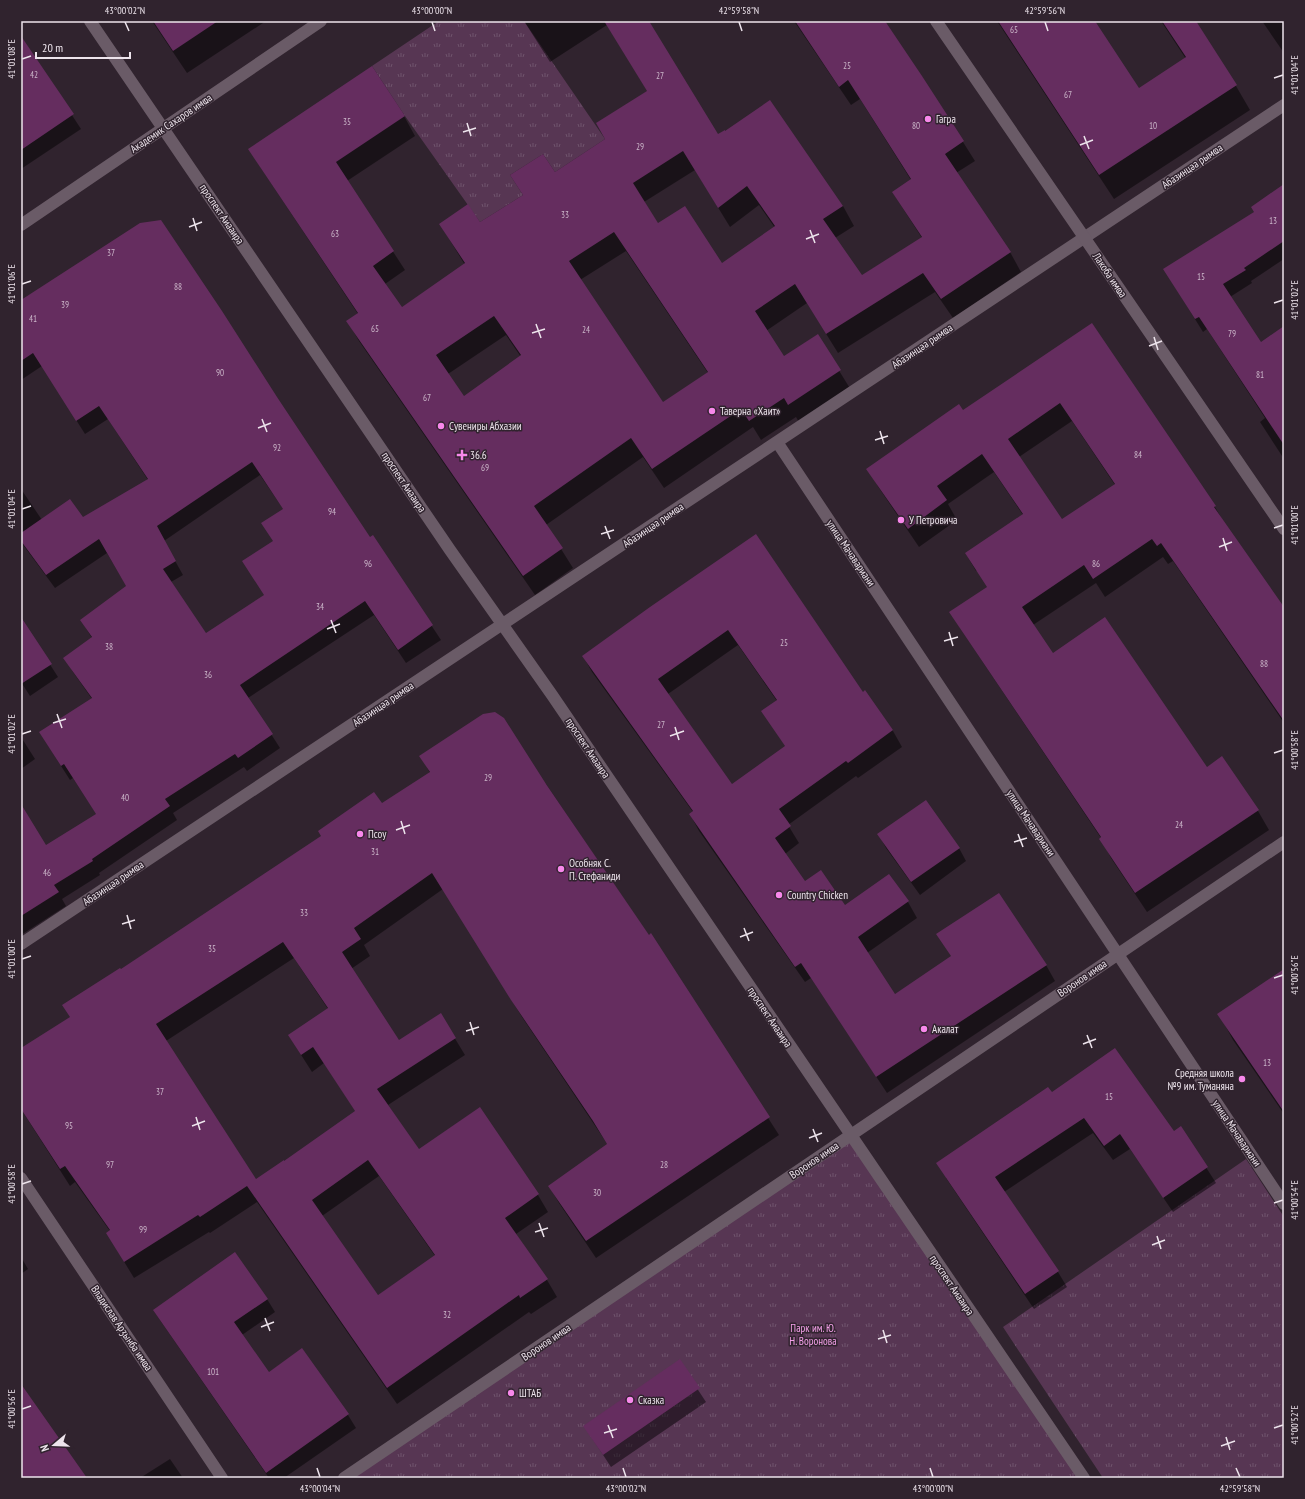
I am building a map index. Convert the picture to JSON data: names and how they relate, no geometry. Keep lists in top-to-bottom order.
{
  "streets": {
    "street": [
      "Академик Сахаров имҩа",
      "Абазинцәа рымҩа",
      "проспект Аиааира",
      "Лакоба имҩа",
      "улица Мачавариани",
      "Воронов имҩа",
      "Владислав Арӡынба имҩа"
    ]
  },
  "crossings": [
    ["Академик Сахаров имҩа", "проспект Аиааира"],
    ["Абазинцәа рымҩа", "проспект Аиааира"],
    ["Абазинцәа рымҩа", "Лакоба имҩа"],
    ["Абазинцәа рымҩа", "улица Мачавариани"],
    ["проспект Аиааира", "Воронов имҩа"],
    ["улица Мачавариани", "Воронов имҩа"]
  ],
  "parks": ["Парк им. Ю. Н. Воронова"],
  "places": {
    "other": [
      "Гагра",
      "Таверна «Хаит»",
      "Сувениры Абхазии",
      "У Петровича",
      "Псоу",
      "Особняк С. П. Стефаниди",
      "Country Chicken",
      "Акалат",
      "Средняя школа №9 им. Туманяна",
      "ШТАБ",
      "Сказка"
    ],
    "health": ["36.6"]
  },
  "house_numbers": [
    "65",
    "25",
    "42",
    "27",
    "67",
    "35",
    "80",
    "10",
    "29",
    "33",
    "13",
    "63",
    "37",
    "15",
    "88",
    "39",
    "41",
    "65",
    "24",
    "79",
    "90",
    "81",
    "67",
    "92",
    "84",
    "69",
    "94",
    "96",
    "86",
    "34",
    "25",
    "38",
    "88",
    "36",
    "27",
    "29",
    "40",
    "24",
    "31",
    "46",
    "33",
    "35",
    "13",
    "37",
    "15",
    "95",
    "97",
    "28",
    "30",
    "99",
    "32",
    "101"
  ],
  "scale_bar": "20 m",
  "north": "left",
  "coordinates": [
    "43°00'02\"N",
    "43°00'00\"N",
    "42°59'58\"N",
    "42°59'56\"N",
    "41°01'08\"E",
    "41°01'04\"E",
    "41°01'06\"E",
    "41°01'02\"E",
    "41°01'00\"E",
    "41°00'58\"E",
    "41°00'56\"E",
    "41°00'54\"E",
    "41°00'52\"E",
    "43°00'04\"N"
  ]
}
